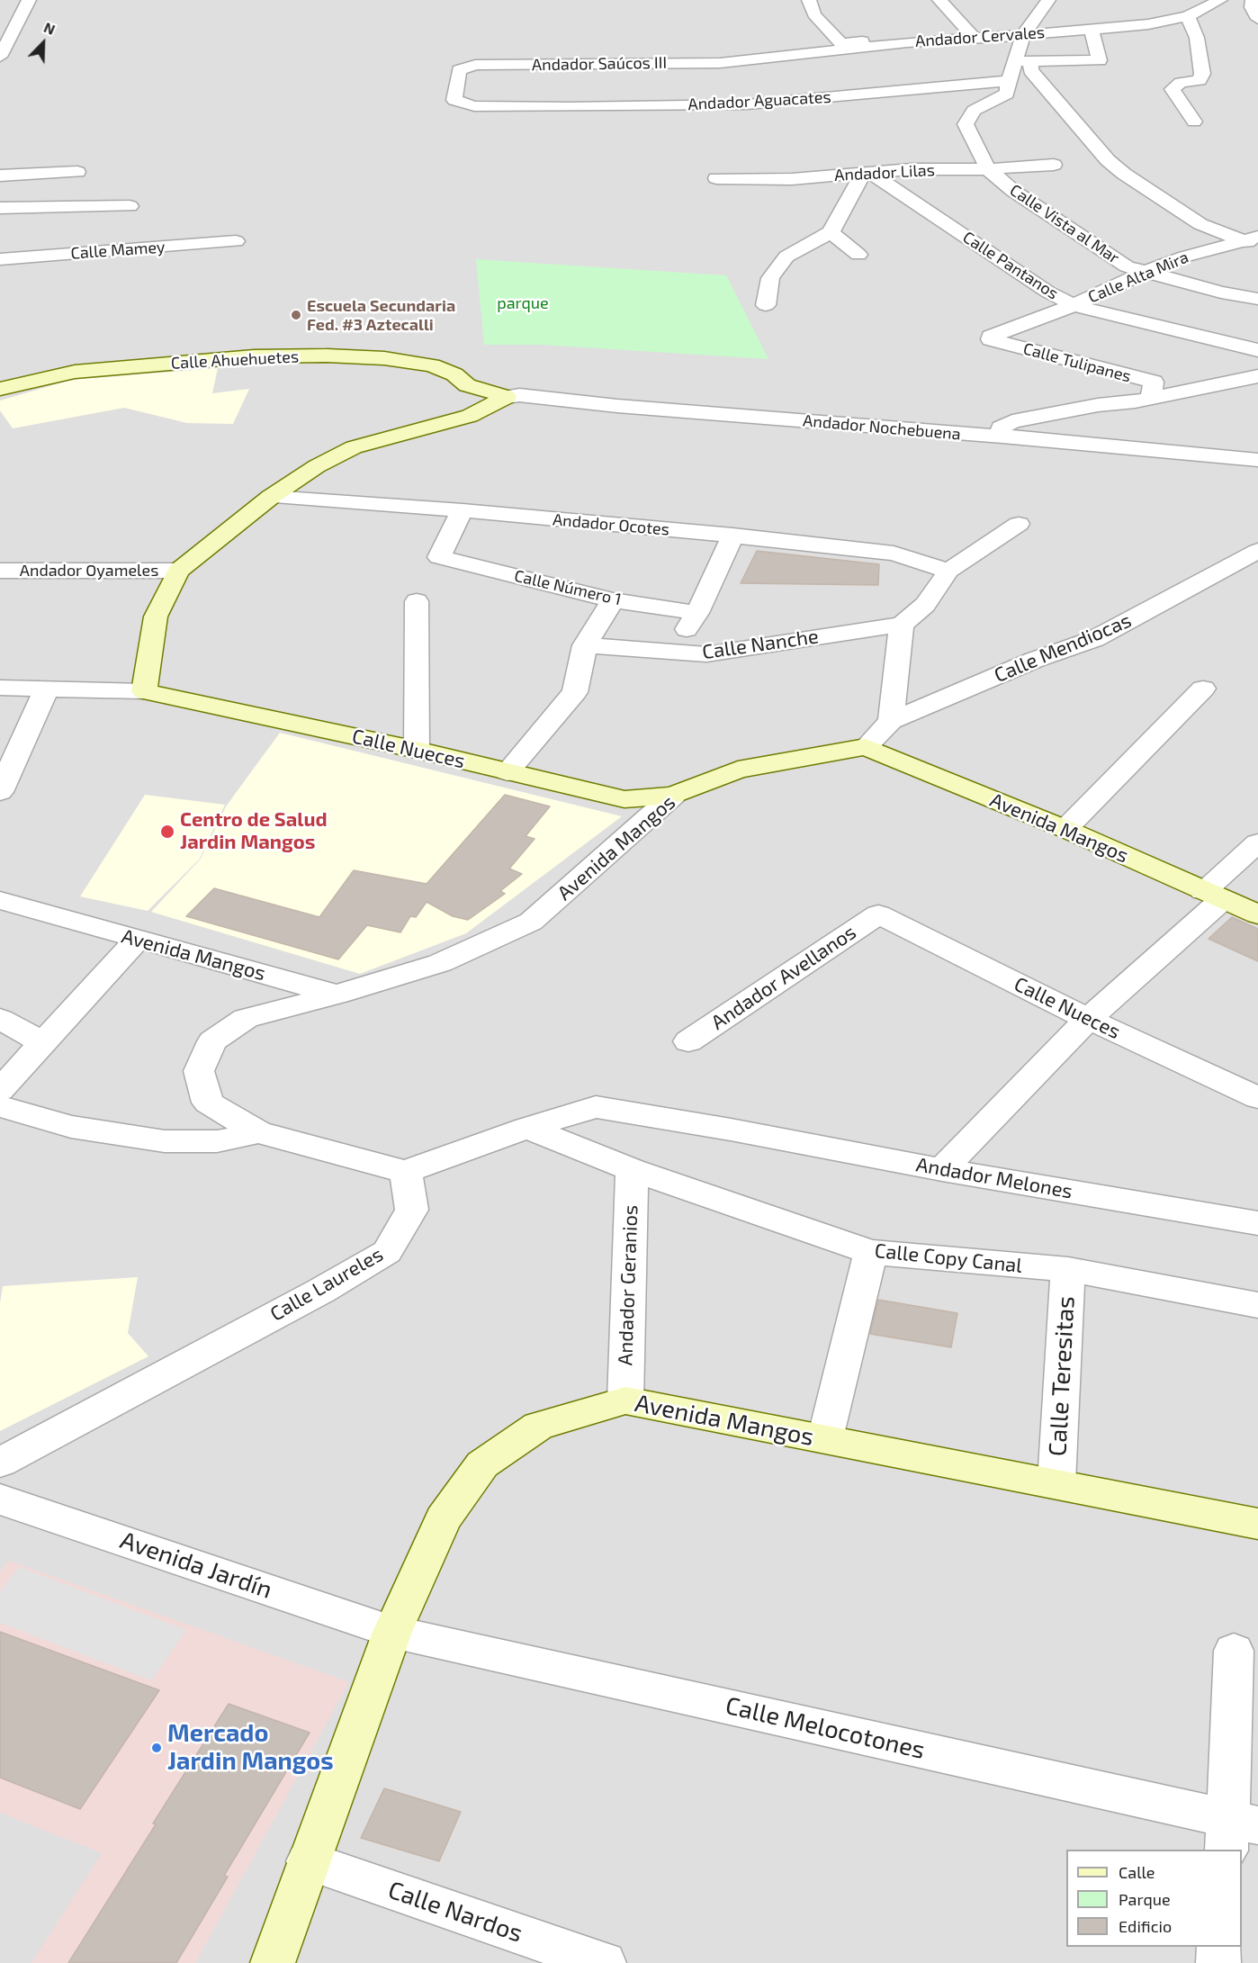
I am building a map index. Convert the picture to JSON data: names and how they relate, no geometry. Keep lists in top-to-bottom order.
{
  "streets": {
    "main road": ["Calle Ahuehuetes", "Calle Nueces", "Avenida Mangos"],
    "street": [
      "Andador Cervales",
      "Andador Saúcos III",
      "Andador Aguacates",
      "Andador Lilas",
      "Calle Vista al Mar",
      "Calle Mamey",
      "Calle Pantanos",
      "Calle Alta Mira",
      "Calle Tulipanes",
      "Andador Nochebuena",
      "Andador Ocotes",
      "Andador Oyameles",
      "Calle Número 1",
      "Calle Nanche",
      "Calle Mendiocas",
      "Andador Avellanos",
      "Andador Melones",
      "Calle Copy Canal",
      "Calle Laureles",
      "Andador Geranios",
      "Calle Teresitas",
      "Avenida Jardín",
      "Calle Melocotones",
      "Calle Nardos"
    ]
  },
  "crossings": [
    ["Andador Cervales", "Andador Saúcos III"],
    ["Andador Saúcos III", "Andador Aguacates"],
    ["Andador Aguacates", "Calle Vista al Mar"],
    ["Andador Lilas", "Calle Vista al Mar"],
    ["Andador Lilas", "Calle Pantanos"],
    ["Calle Vista al Mar", "Calle Alta Mira"],
    ["Calle Pantanos", "Calle Alta Mira"],
    ["Calle Alta Mira", "Calle Tulipanes"],
    ["Calle Ahuehuetes", "Andador Nochebuena"],
    ["Andador Ocotes", "Calle Número 1"],
    ["Calle Nueces", "Avenida Mangos"],
    ["Calle Nueces", "Andador Avellanos"],
    ["Avenida Mangos", "Andador Geranios"],
    ["Avenida Mangos", "Calle Teresitas"],
    ["Avenida Mangos", "Avenida Jardín"],
    ["Avenida Mangos", "Calle Melocotones"],
    ["Avenida Mangos", "Calle Nardos"],
    ["Andador Melones", "Calle Copy Canal"],
    ["Calle Copy Canal", "Andador Geranios"],
    ["Calle Copy Canal", "Calle Teresitas"],
    ["Avenida Jardín", "Calle Melocotones"]
  ],
  "parks": ["parque"],
  "places": ["Escuela Secundaria Fed. #3 Aztecalli", "Centro de Salud Jardin Mangos", "Mercado Jardin Mangos"],
  "legend": ["Calle", "Parque", "Edificio"],
  "north": "top right"
}
